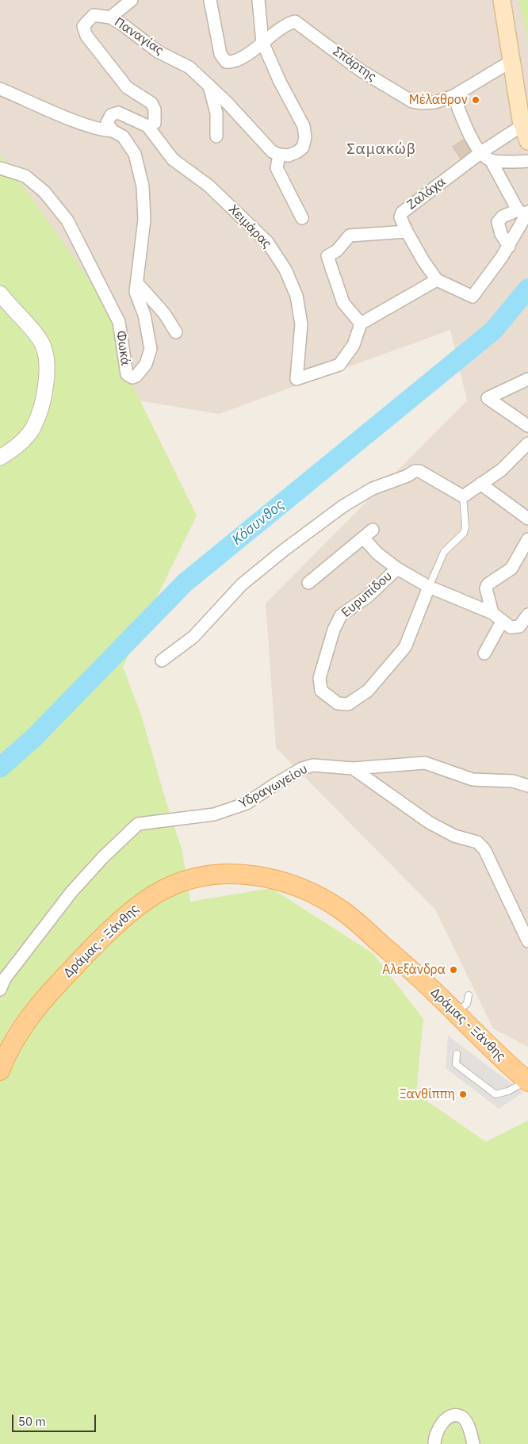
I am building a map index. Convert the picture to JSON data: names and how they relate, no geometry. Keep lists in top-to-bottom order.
{
  "streets": {
    "main road": ["Δράμας - Ξάνθης"],
    "street": [
      "Παναγίας",
      "Σπάρτης",
      "Ζαλάχα",
      "Χειμάρας",
      "Φωκά",
      "Ευρυπίδου",
      "Υδραγωγείου"
    ]
  },
  "crossings": [
    ["Παναγίας", "Χειμάρας"]
  ],
  "districts": ["Σαμακώβ"],
  "water": ["Κόσυνθος"],
  "places": ["Μέλαθρον", "Αλεξάνδρα", "Ξανθίππη"],
  "scale_bar": "50 m"
}
